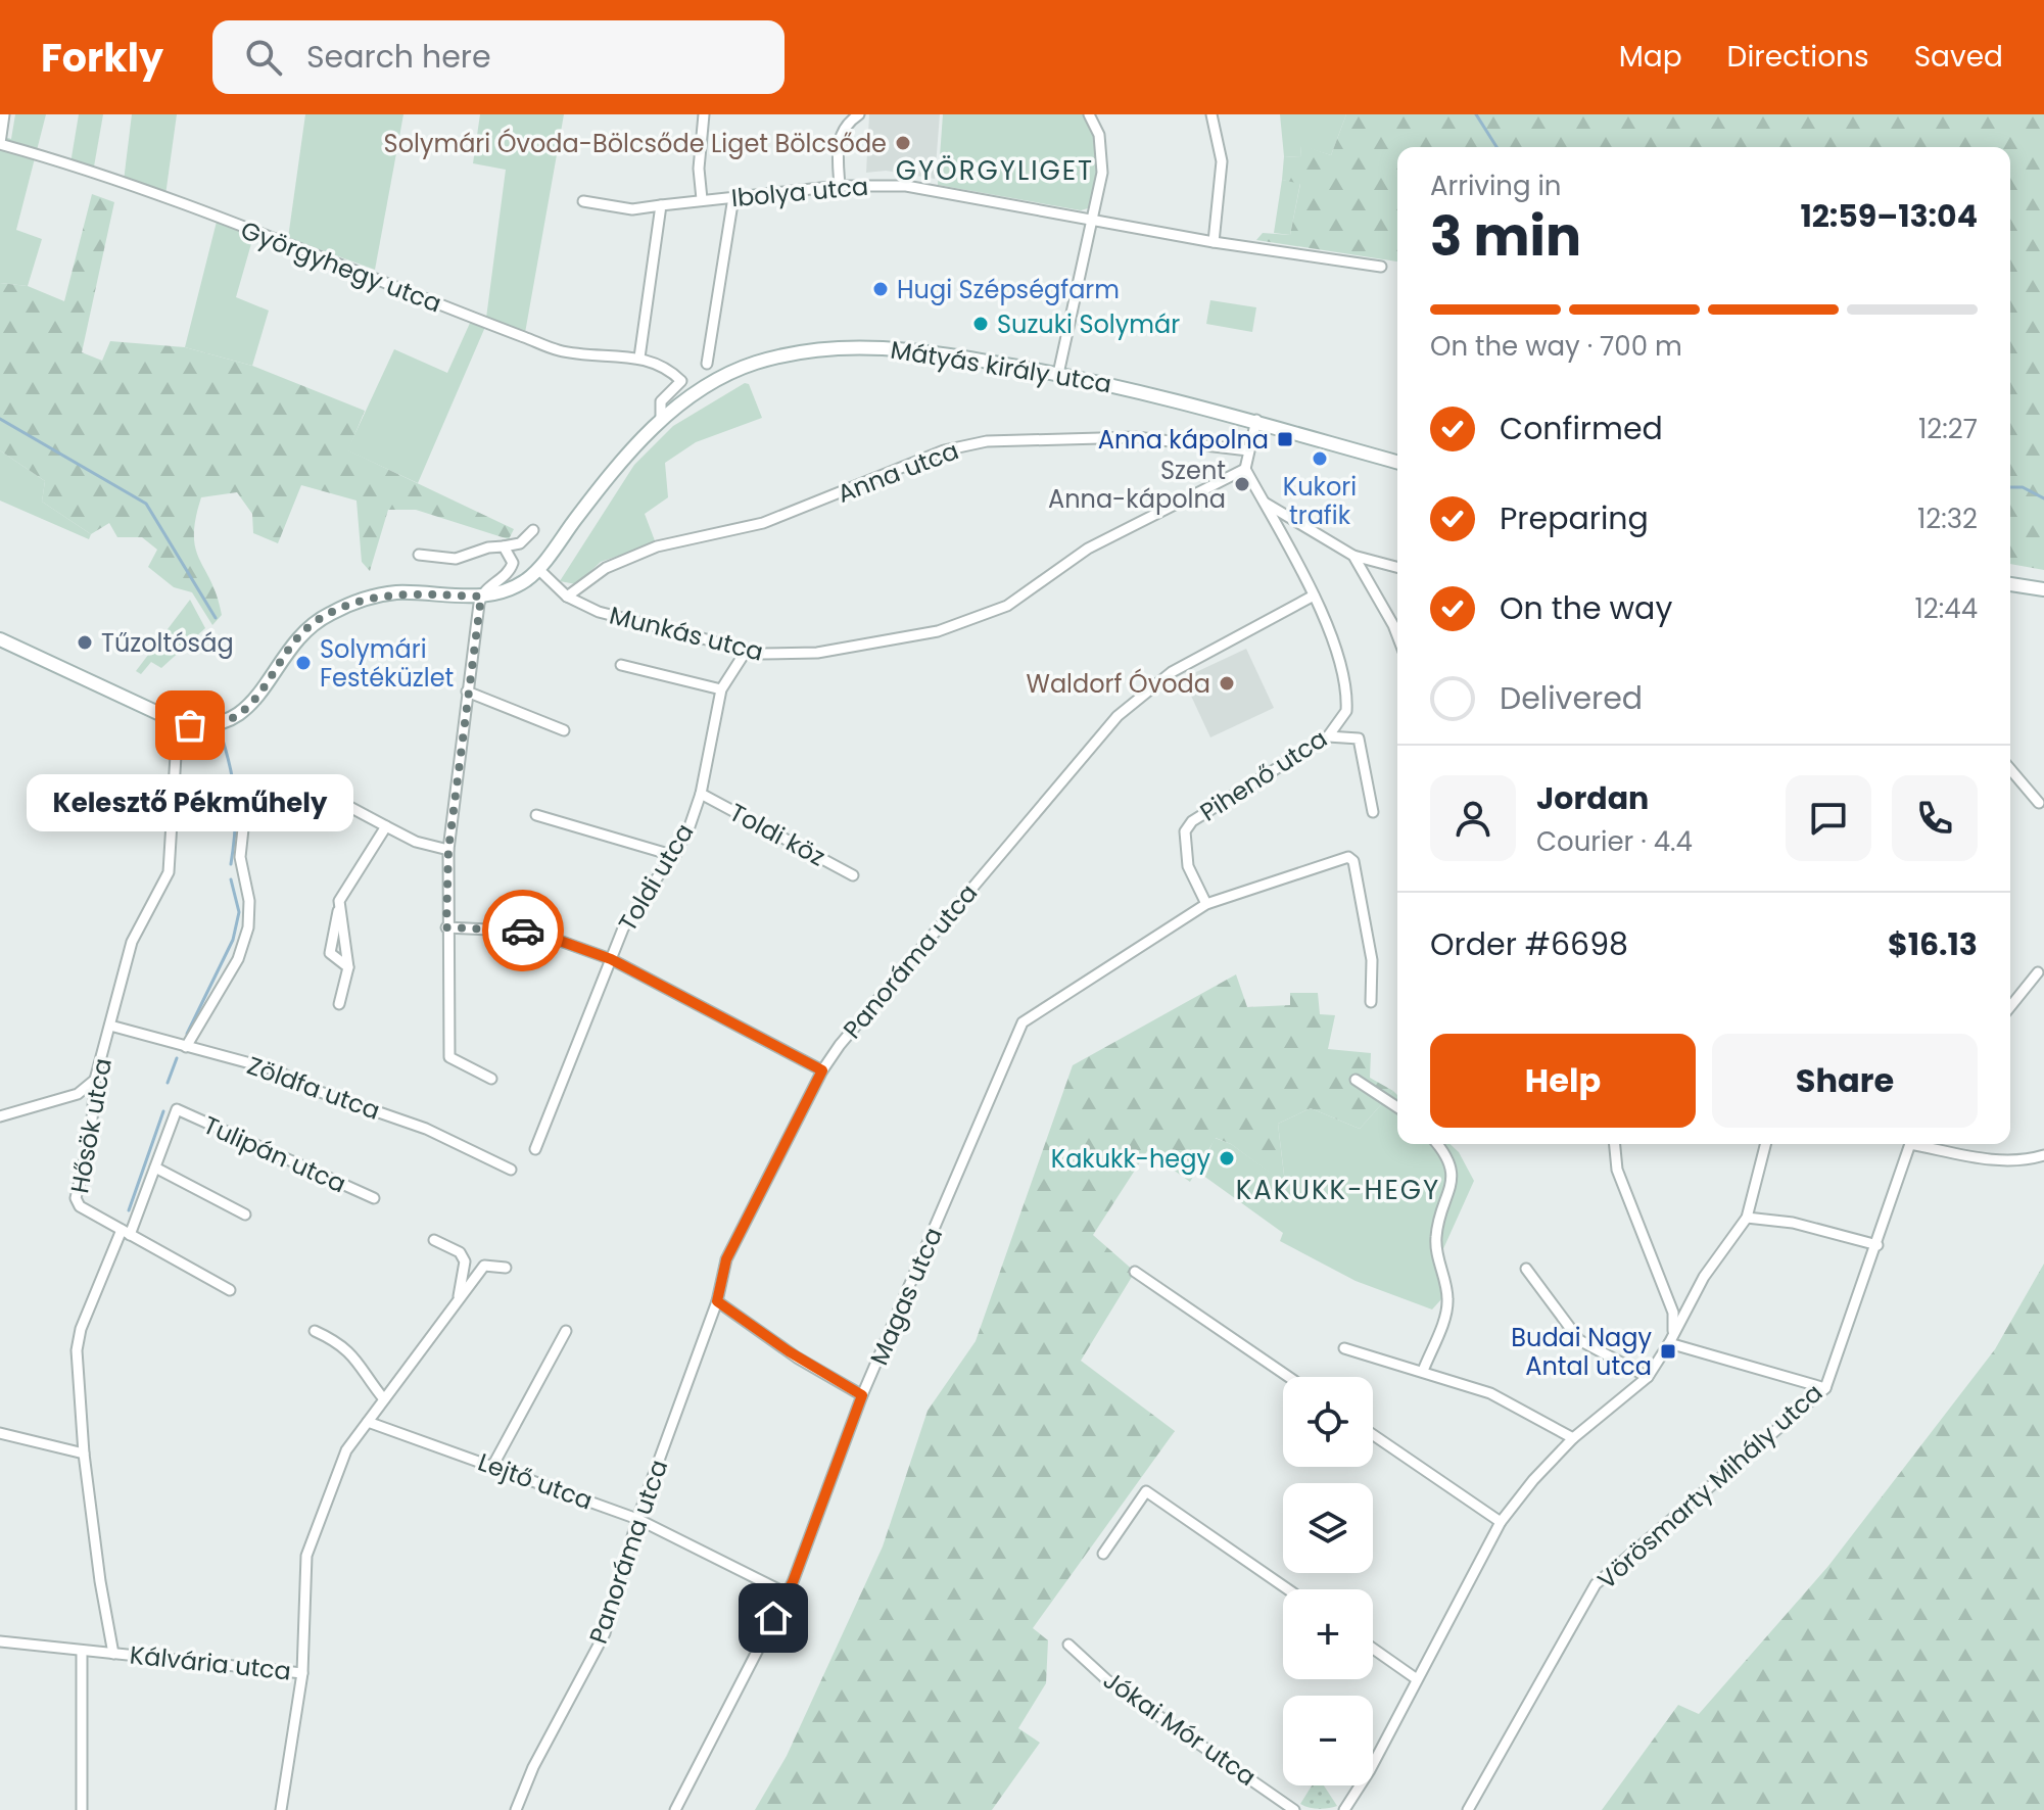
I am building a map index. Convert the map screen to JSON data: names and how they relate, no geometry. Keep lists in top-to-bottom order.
{
  "streets": {
    "main road": ["Mátyás király utca"],
    "street": [
      "Ibolya utca",
      "Györgyhegy utca",
      "Anna utca",
      "Munkás utca",
      "Pihenő utca",
      "Toldi köz",
      "Toldi utca",
      "Panoráma utca",
      "Zöldfa utca",
      "Hősök utca",
      "Tulipán utca",
      "Magas utca",
      "Lejtő utca",
      "Vörösmarty Mihály utca",
      "Kálvária utca",
      "Jókai Mór utca"
    ]
  },
  "crossings": [
    ["Györgyhegy utca", "Mátyás király utca"],
    ["Mátyás király utca", "Munkás utca"],
    ["Mátyás király utca", "Hősök utca"],
    ["Anna utca", "Munkás utca"],
    ["Munkás utca", "Pihenő utca"],
    ["Munkás utca", "Toldi utca"],
    ["Pihenő utca", "Panoráma utca"],
    ["Pihenő utca", "Magas utca"],
    ["Toldi köz", "Toldi utca"],
    ["Panoráma utca", "Lejtő utca"],
    ["Zöldfa utca", "Hősök utca"],
    ["Magas utca", "Lejtő utca"],
    ["Lejtő utca", "Kálvária utca"]
  ],
  "districts": ["GYÖRGYLIGET", "KAKUKK-HEGY"],
  "places": {
    "other": [
      "Solymári Óvoda-Bölcsőde Liget Bölcsőde",
      "Hugi Szépségfarm",
      "Suzuki Solymár",
      "Kukori trafik",
      "Szent Anna-kápolna",
      "Tűzoltóság",
      "Solymári Festéküzlet",
      "Waldorf Óvoda",
      "Kelesztő Pékműhely",
      "Kakukk-hegy"
    ],
    "transit": ["Anna kápolna", "Budai Nagy Antal utca"]
  },
  "page": {
    "header": "Forkly",
    "search": "Search here",
    "nav": ["Map", "Directions", "Saved"],
    "heading": ["3 min", "Arriving in", "12:59–13:04"],
    "panel": [
      "Jordan",
      "Courier · 4.4",
      "Order #6698",
      "$16.13"
    ],
    "bar": "On the way · 700 m",
    "list": [
      ["Confirmed", "12:27"],
      ["Preparing", "12:32"],
      ["On the way", "12:44"],
      "Delivered"
    ],
    "bubble": "Kelesztő Pékműhely",
    "buttons": ["Help", "Share"],
    "map_buttons": ["+", "−"]
  }
}
